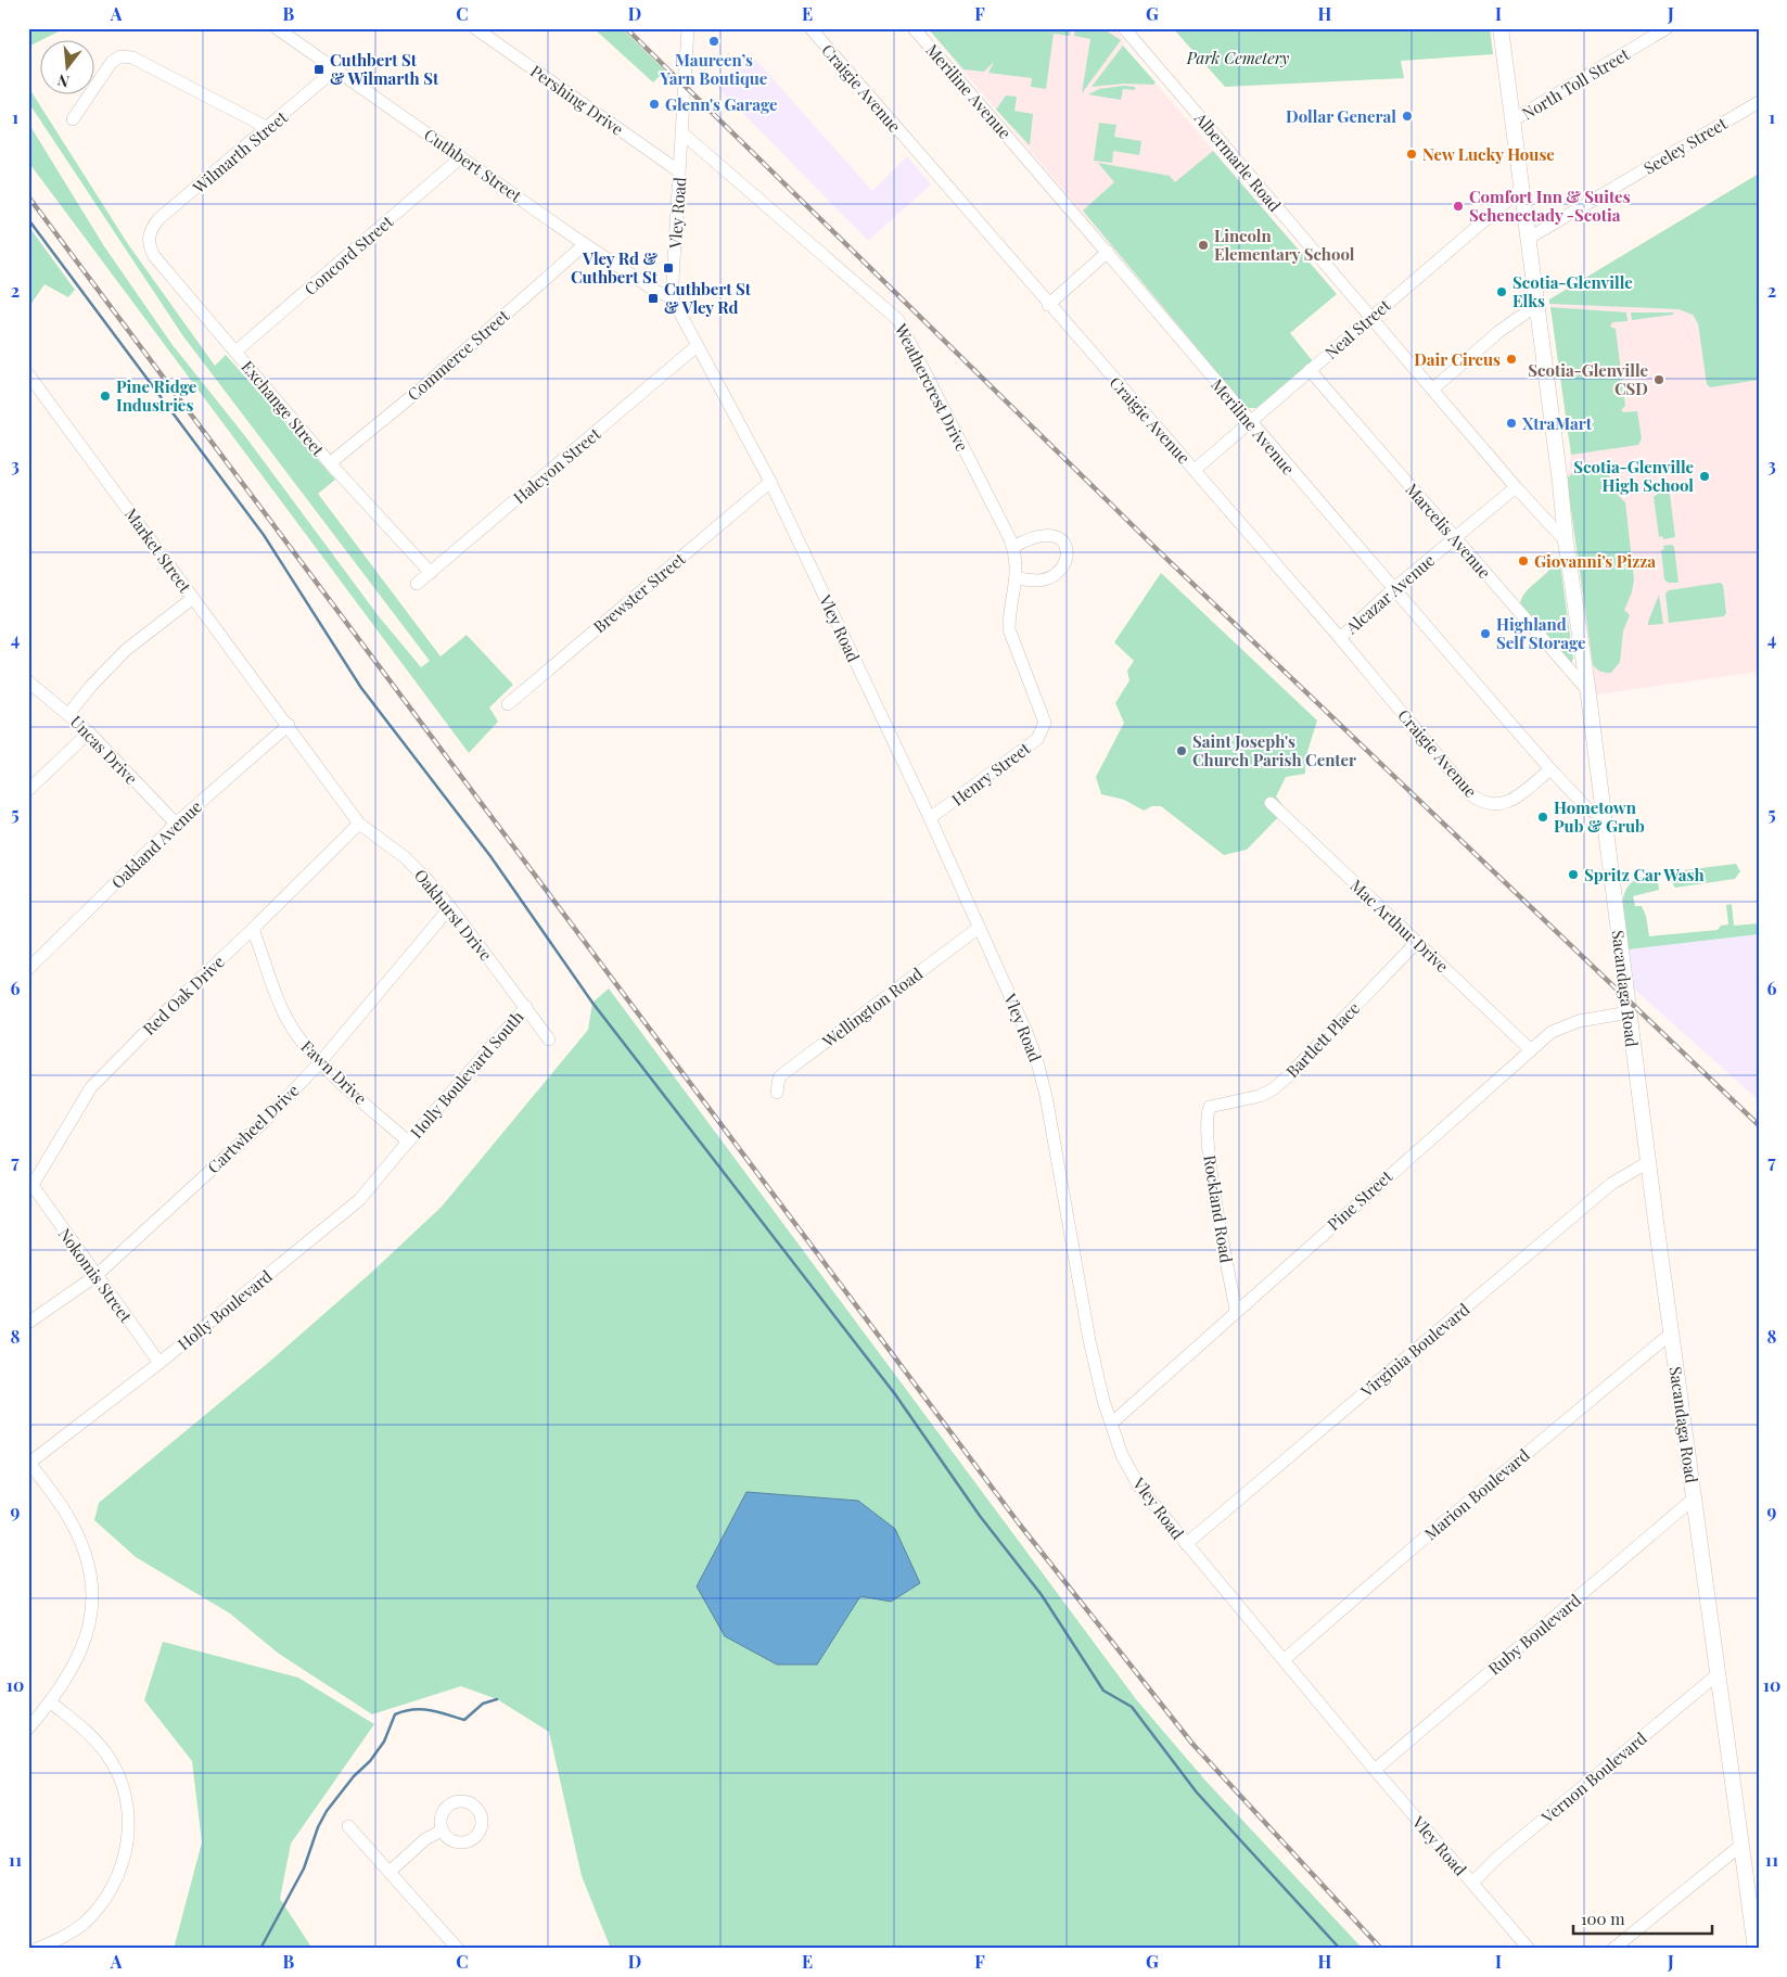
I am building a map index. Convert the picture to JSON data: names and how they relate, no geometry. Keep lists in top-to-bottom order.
{
  "streets": {
    "main road": ["Sacandaga Road"],
    "street": [
      "North Toll Street",
      "Craigie Avenue",
      "Meriline Avenue",
      "Pershing Drive",
      "Seeley Street",
      "Wilmarth Street",
      "Albermarle Road",
      "Cuthbert Street",
      "Vley Road",
      "Concord Street",
      "Neal Street",
      "Commerce Street",
      "Weathercrest Drive",
      "Exchange Street",
      "Halcyon Street",
      "Marcelis Avenue",
      "Market Street",
      "Brewster Street",
      "Alcazar Avenue",
      "Uncas Drive",
      "Henry Street",
      "Oakland Avenue",
      "Oakhurst Drive",
      "Mac Arthur Drive",
      "Red Oak Drive",
      "Wellington Road",
      "Bartlett Place",
      "Fawn Drive",
      "Holly Boulevard South",
      "Cartwheel Drive",
      "Pine Street",
      "Rockland Road",
      "Nokomis Street",
      "Holly Boulevard",
      "Virginia Boulevard",
      "Marion Boulevard",
      "Ruby Boulevard",
      "Vernon Boulevard"
    ]
  },
  "crossings": [
    ["North Toll Street", "Sacandaga Road"],
    ["Craigie Avenue", "Meriline Avenue"],
    ["Craigie Avenue", "Neal Street"],
    ["Craigie Avenue", "Alcazar Avenue"],
    ["Meriline Avenue", "Neal Street"],
    ["Meriline Avenue", "Alcazar Avenue"],
    ["Meriline Avenue", "Sacandaga Road"],
    ["Pershing Drive", "Vley Road"],
    ["Seeley Street", "Sacandaga Road"],
    ["Wilmarth Street", "Cuthbert Street"],
    ["Wilmarth Street", "Exchange Street"],
    ["Albermarle Road", "Neal Street"],
    ["Albermarle Road", "Alcazar Avenue"],
    ["Albermarle Road", "Sacandaga Road"],
    ["Cuthbert Street", "Vley Road"],
    ["Cuthbert Street", "Concord Street"],
    ["Cuthbert Street", "Commerce Street"],
    ["Vley Road", "Weathercrest Drive"],
    ["Vley Road", "Halcyon Street"],
    ["Vley Road", "Brewster Street"],
    ["Vley Road", "Henry Street"],
    ["Vley Road", "Wellington Road"],
    ["Vley Road", "Pine Street"],
    ["Vley Road", "Virginia Boulevard"],
    ["Vley Road", "Marion Boulevard"],
    ["Vley Road", "Ruby Boulevard"],
    ["Vley Road", "Vernon Boulevard"],
    ["Concord Street", "Exchange Street"],
    ["Neal Street", "Marcelis Avenue"],
    ["Neal Street", "Sacandaga Road"],
    ["Commerce Street", "Exchange Street"],
    ["Weathercrest Drive", "Henry Street"],
    ["Exchange Street", "Halcyon Street"],
    ["Marcelis Avenue", "Alcazar Avenue"],
    ["Marcelis Avenue", "Sacandaga Road"],
    ["Market Street", "Oakland Avenue"],
    ["Market Street", "Oakhurst Drive"],
    ["Uncas Drive", "Oakland Avenue"],
    ["Oakland Avenue", "Oakhurst Drive"],
    ["Oakhurst Drive", "Red Oak Drive"],
    ["Oakhurst Drive", "Holly Boulevard South"],
    ["Oakhurst Drive", "Cartwheel Drive"],
    ["Mac Arthur Drive", "Bartlett Place"],
    ["Mac Arthur Drive", "Pine Street"],
    ["Sacandaga Road", "Pine Street"],
    ["Sacandaga Road", "Virginia Boulevard"],
    ["Sacandaga Road", "Marion Boulevard"],
    ["Sacandaga Road", "Ruby Boulevard"],
    ["Sacandaga Road", "Vernon Boulevard"],
    ["Red Oak Drive", "Fawn Drive"],
    ["Red Oak Drive", "Nokomis Street"],
    ["Bartlett Place", "Rockland Road"],
    ["Fawn Drive", "Holly Boulevard South"],
    ["Fawn Drive", "Cartwheel Drive"],
    ["Fawn Drive", "Holly Boulevard"],
    ["Holly Boulevard South", "Holly Boulevard"],
    ["Cartwheel Drive", "Nokomis Street"],
    ["Pine Street", "Rockland Road"],
    ["Nokomis Street", "Holly Boulevard"]
  ],
  "parks": ["Park Cemetery"],
  "places": {
    "other": [
      "Maureen’s Yarn Boutique",
      "Glenn's Garage",
      "Dollar General",
      "New Lucky House",
      "Comfort Inn & Suites Schenectady -Scotia",
      "Lincoln Elementary School",
      "Scotia-Glenville Elks",
      "Dair Circus",
      "Scotia-Glenville CSD",
      "Pine Ridge Industries",
      "XtraMart",
      "Scotia-Glenville High School",
      "Giovanni's Pizza",
      "Highland Self Storage",
      "Saint Joseph's Church Parish Center",
      "Hometown Pub & Grub",
      "Spritz Car Wash"
    ],
    "transit": ["Cuthbert St & Wilmarth St", "Vley Rd & Cuthbert St", "Cuthbert St & Vley Rd"]
  },
  "scale_bar": "100 m",
  "north": "bottom",
  "grid": {
    "columns": [
      "A",
      "B",
      "C",
      "D",
      "E",
      "F",
      "G",
      "H",
      "I",
      "J"
    ],
    "rows": [
      "1",
      "2",
      "3",
      "4",
      "5",
      "6",
      "7",
      "8",
      "9",
      "10",
      "11"
    ]
  }
}
